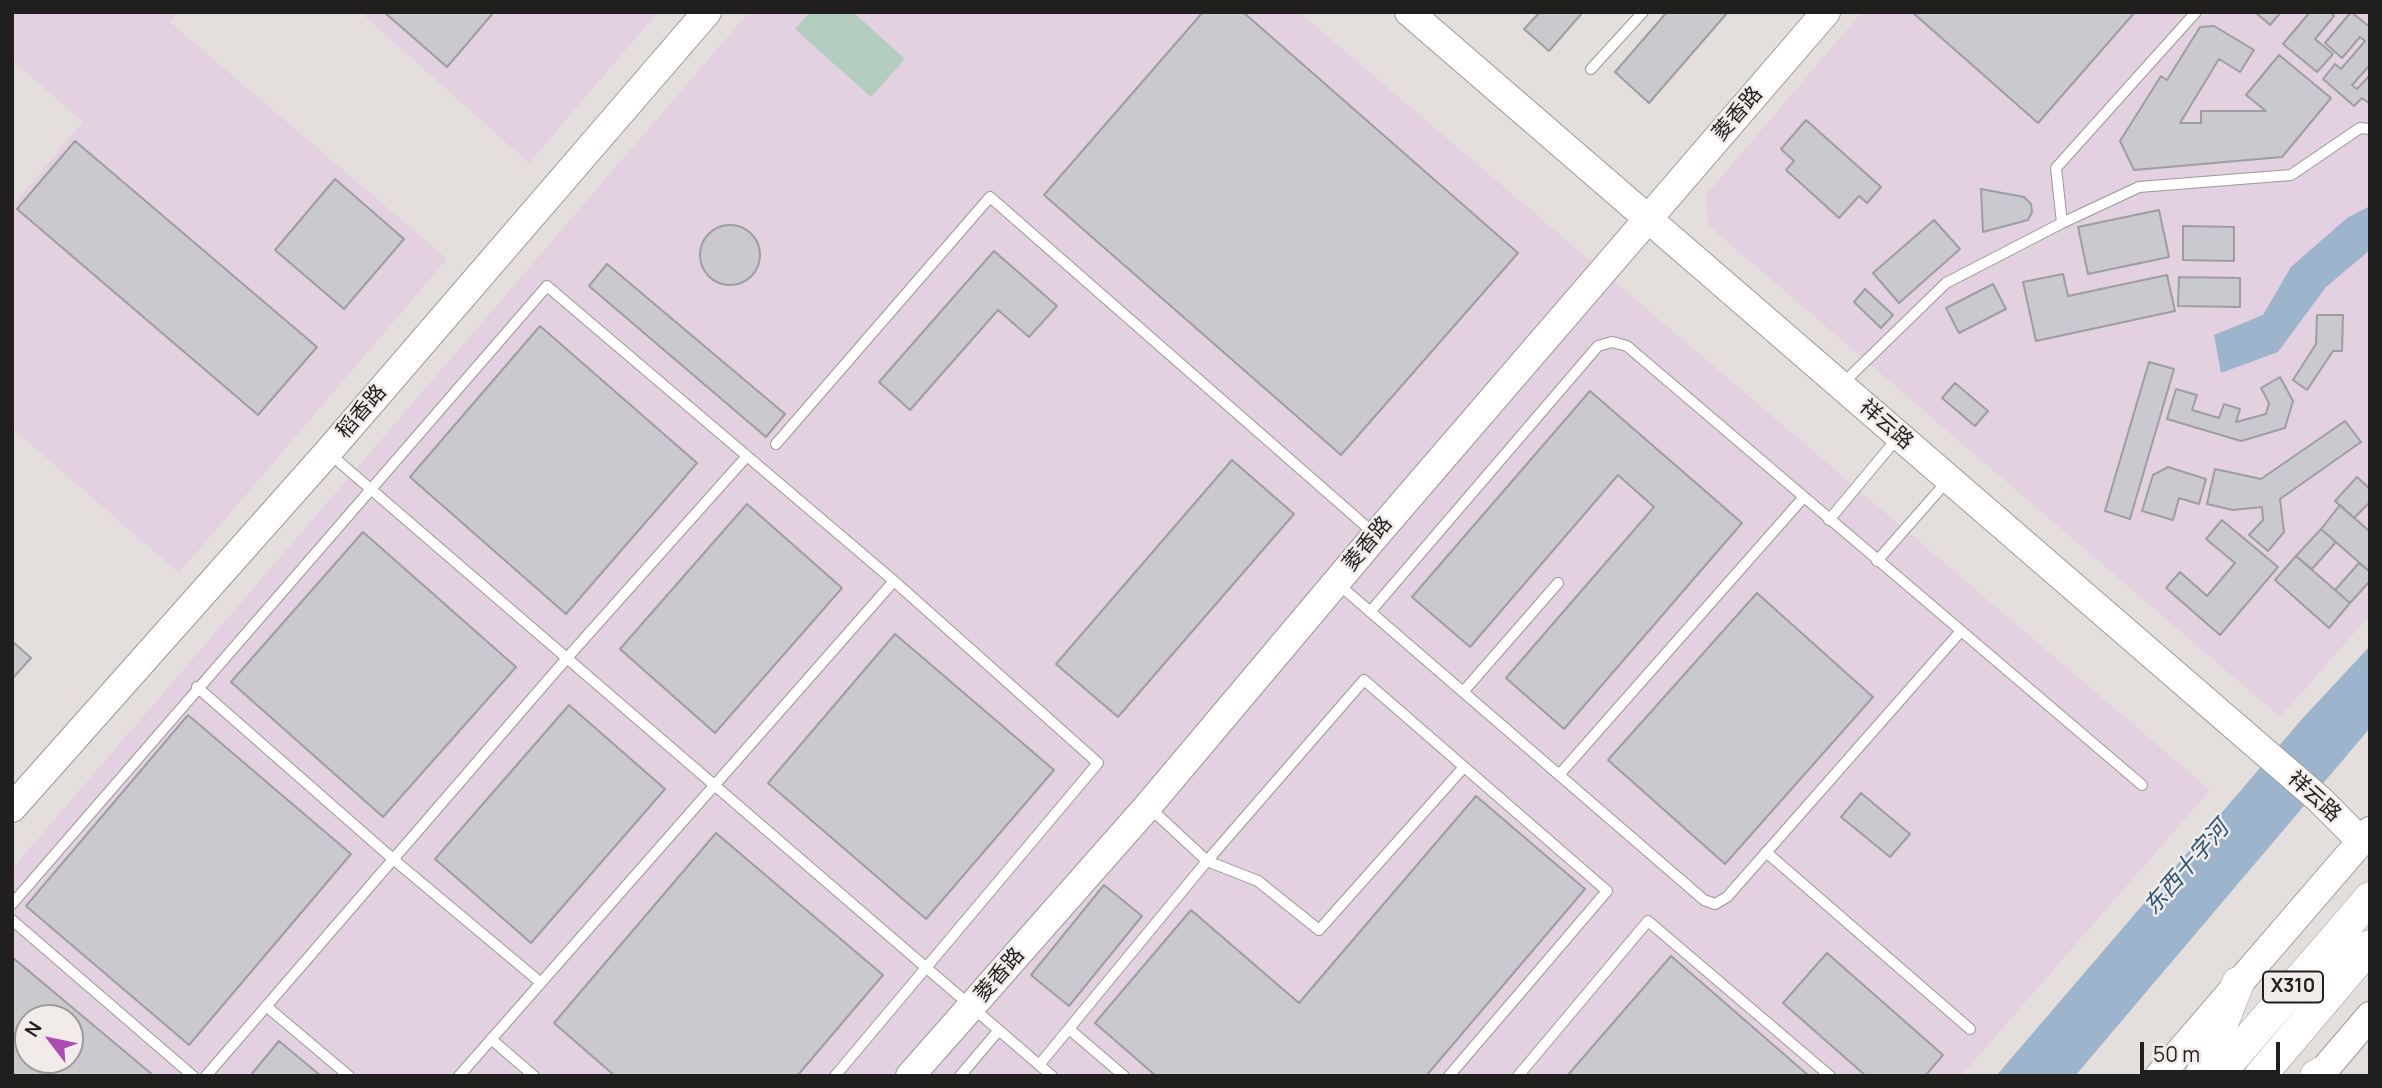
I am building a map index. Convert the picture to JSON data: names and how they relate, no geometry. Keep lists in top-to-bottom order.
{
  "streets": {
    "main road": ["X310"],
    "street": ["菱香路", "稻香路", "祥云路"]
  },
  "crossings": [
    ["菱香路", "祥云路"]
  ],
  "water": ["东西十字河"],
  "scale_bar": "50 m",
  "north": "top left"
}
